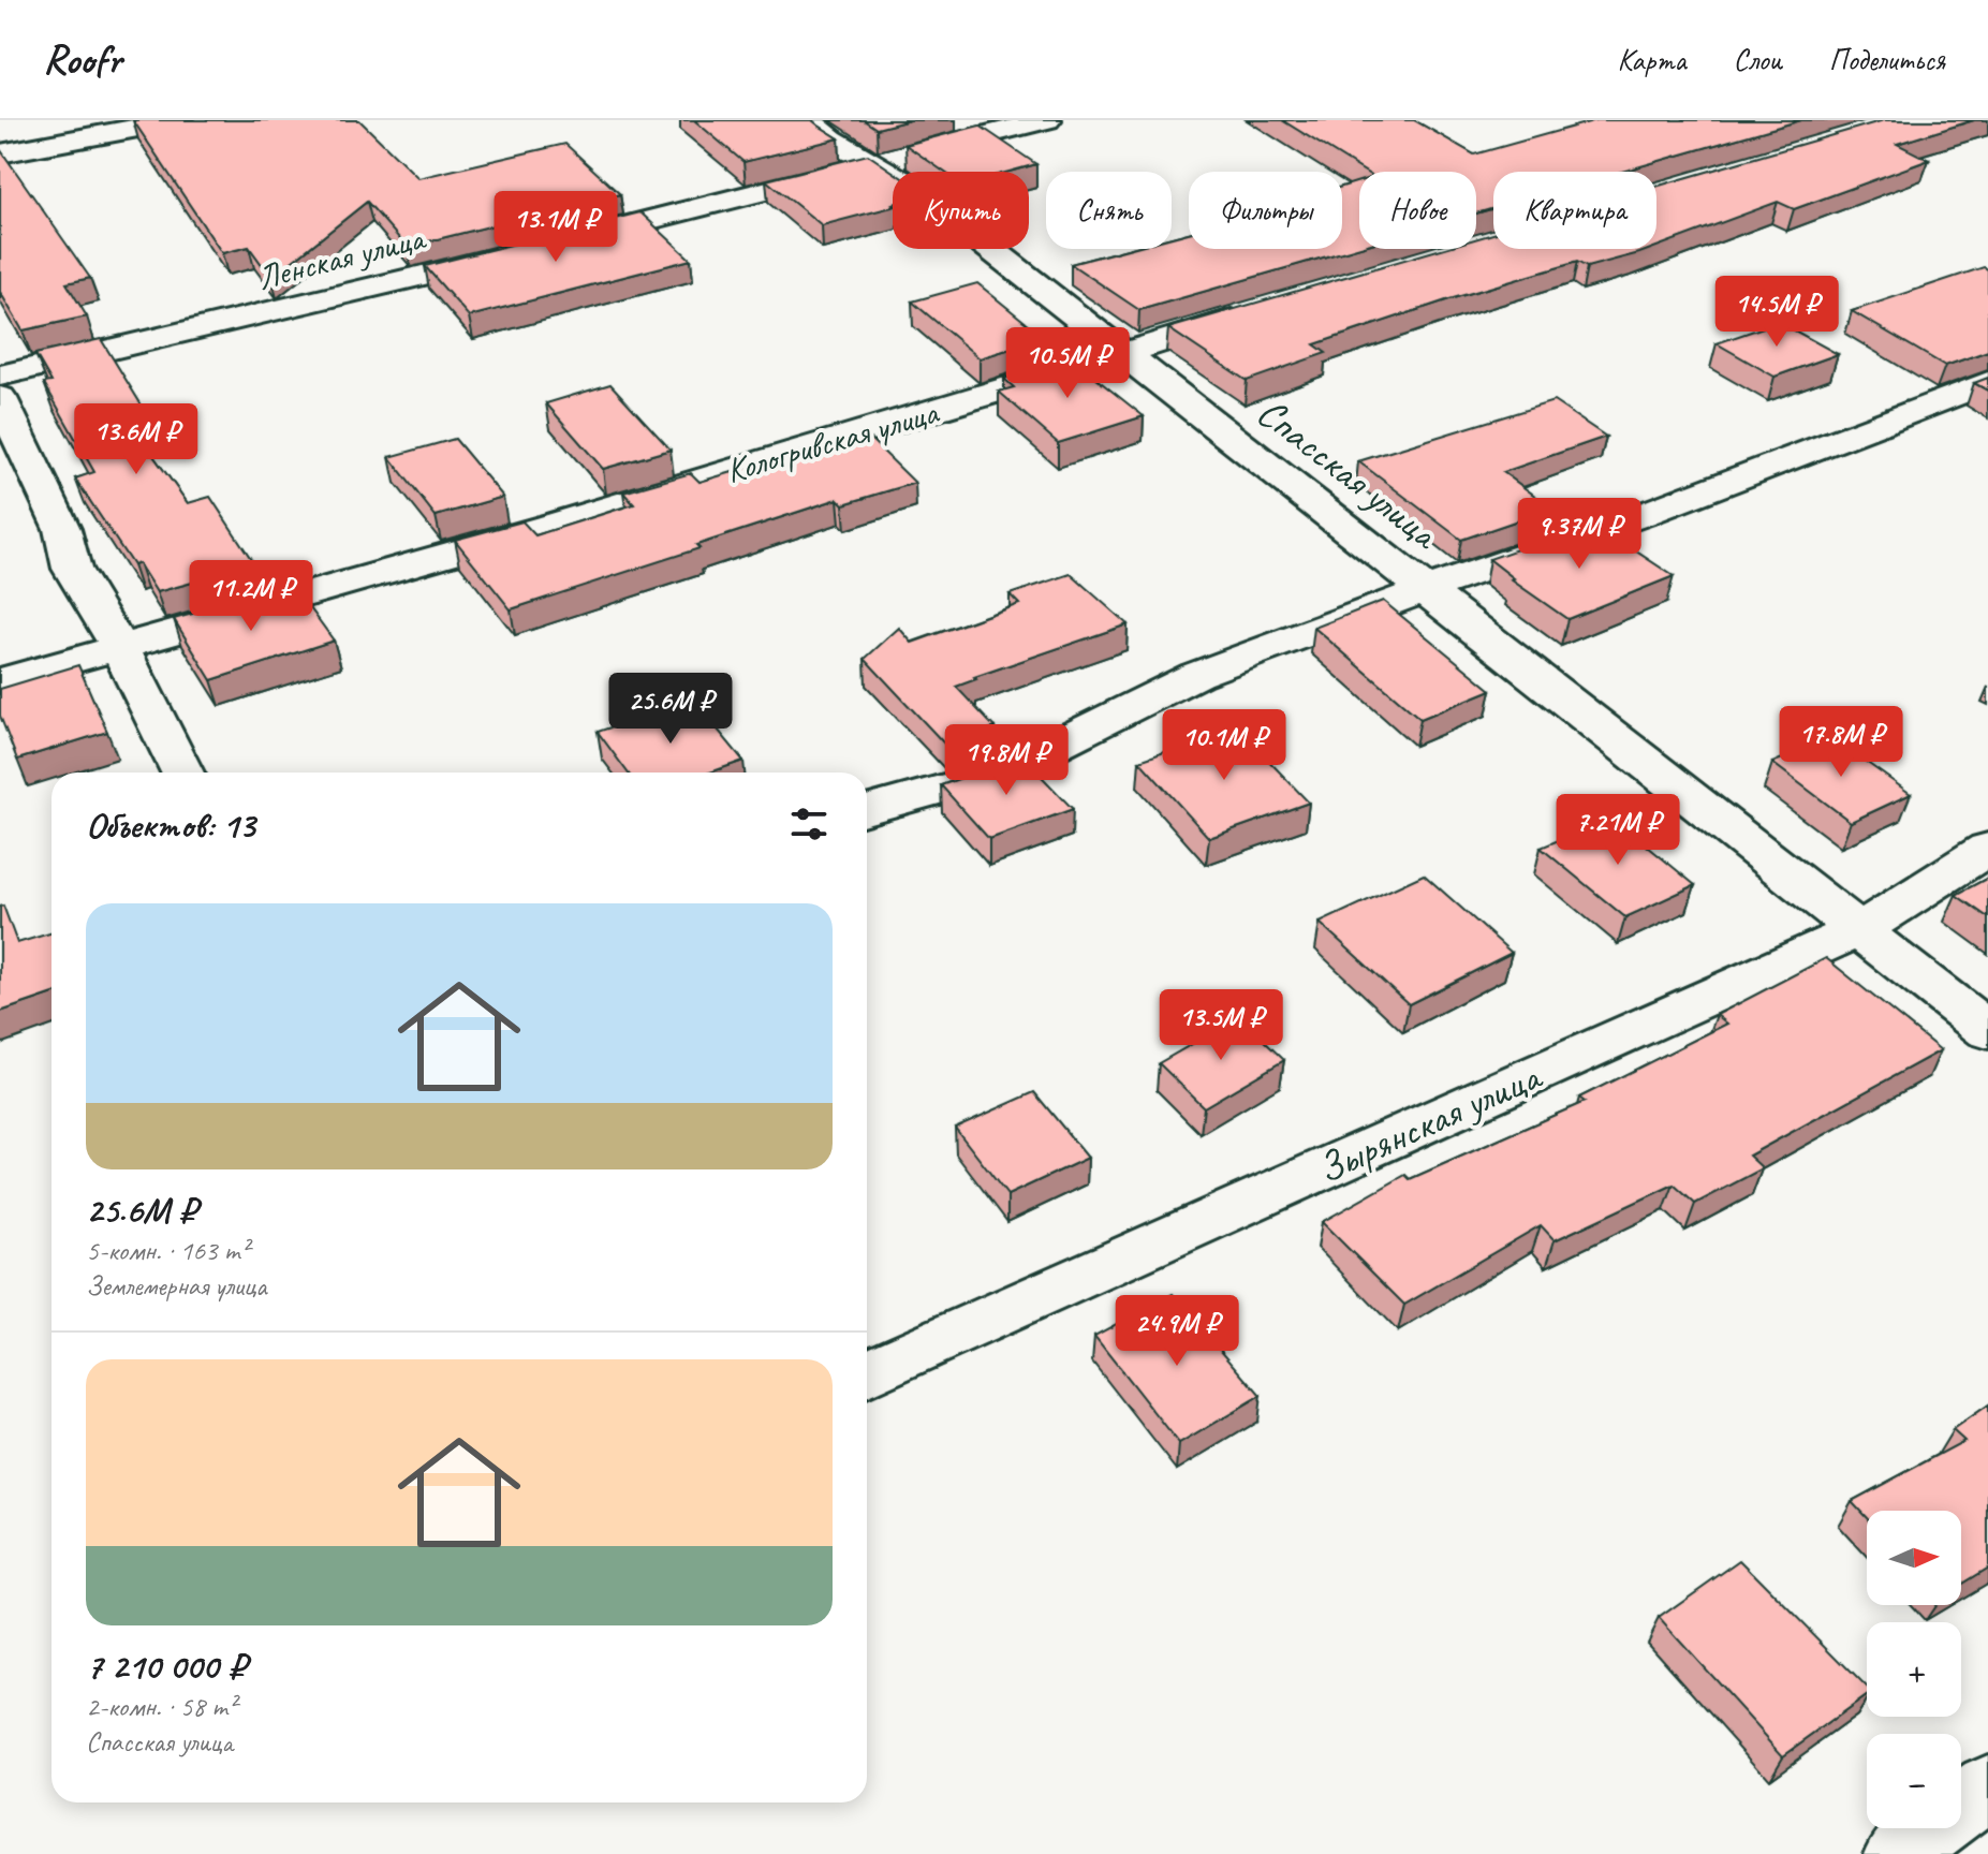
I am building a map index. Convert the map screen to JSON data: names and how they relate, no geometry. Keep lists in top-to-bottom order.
{
  "streets": {
    "street": [
      "Ленская улица",
      "Кологривская улица",
      "Спасская улица",
      "Зырянская улица"
    ]
  },
  "crossings": [
    ["Кологривская улица", "Спасская улица"],
    ["Спасская улица", "Зырянская улица"]
  ],
  "north": "right",
  "page": {
    "header": "Roofr",
    "nav": ["Карта", "Слои", "Поделиться"],
    "chip": [
      "Купить",
      "Снять",
      "Фильтры",
      "Новое",
      "Квартира"
    ],
    "price": [
      "13.1M ₽",
      "14.5M ₽",
      "10.5M ₽",
      "13.6M ₽",
      "9.37M ₽",
      "11.2M ₽",
      "25.6M ₽",
      "17.8M ₽",
      "10.1M ₽",
      "19.8M ₽",
      "7.21M ₽",
      "13.5M ₽",
      "24.9M ₽"
    ],
    "heading": "Объектов: 13",
    "list": [
      {
        "name": "25.6M ₽",
        "note": "5-комн. · 163 m² · Землемерная улица"
      },
      {
        "name": "7 210 000 ₽",
        "note": "2-комн. · 58 m² · Спасская улица"
      }
    ],
    "map_buttons": ["+", "−"]
  }
}
